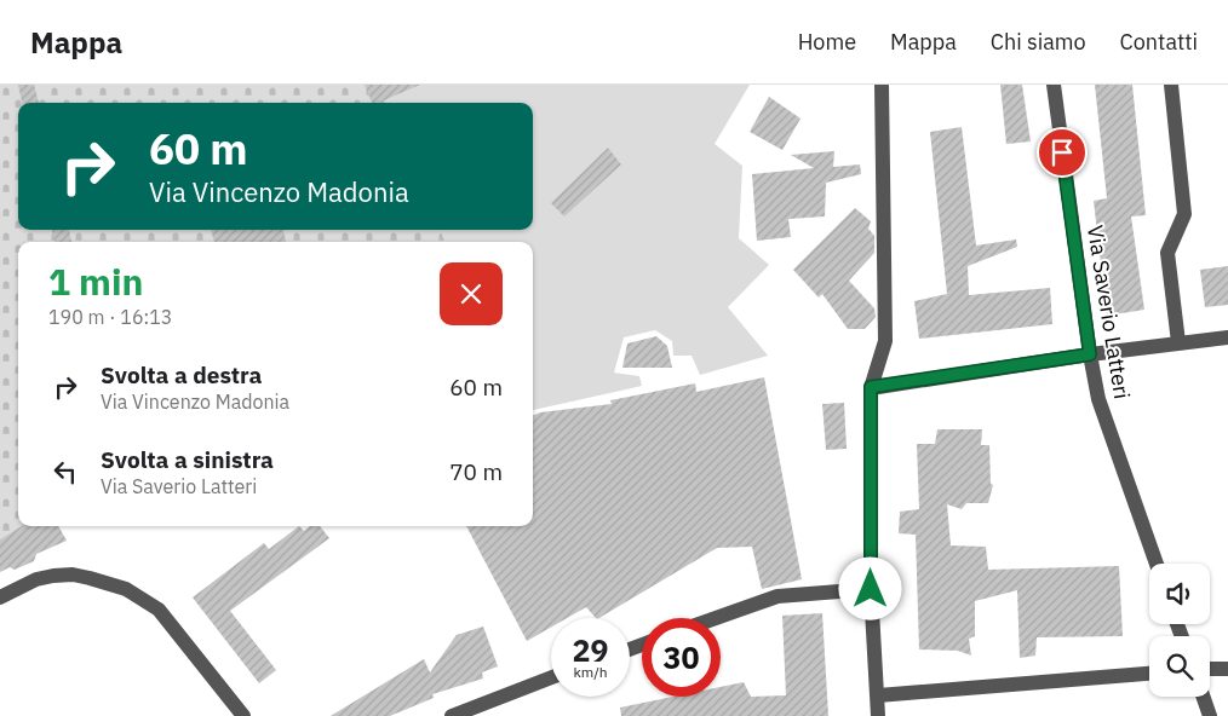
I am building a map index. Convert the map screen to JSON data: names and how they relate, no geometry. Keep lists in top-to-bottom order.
{
  "streets": {
    "street": ["Via Saverio Latteri"]
  },
  "page": {
    "header": "Mappa",
    "nav": [
      "Home",
      "Mappa",
      "Chi siamo",
      "Contatti"
    ],
    "turn": ["60 m", "Via Vincenzo Madonia"],
    "heading": ["1 min", "190 m · 16:13"],
    "list": [
      {
        "name": "Svolta a destra",
        "note": "Via Vincenzo Madonia",
        "value": "60 m"
      },
      {
        "name": "Svolta a sinistra",
        "note": "Via Saverio Latteri",
        "value": "70 m"
      }
    ],
    "speed": "29 km/h",
    "limit": "30"
  }
}
